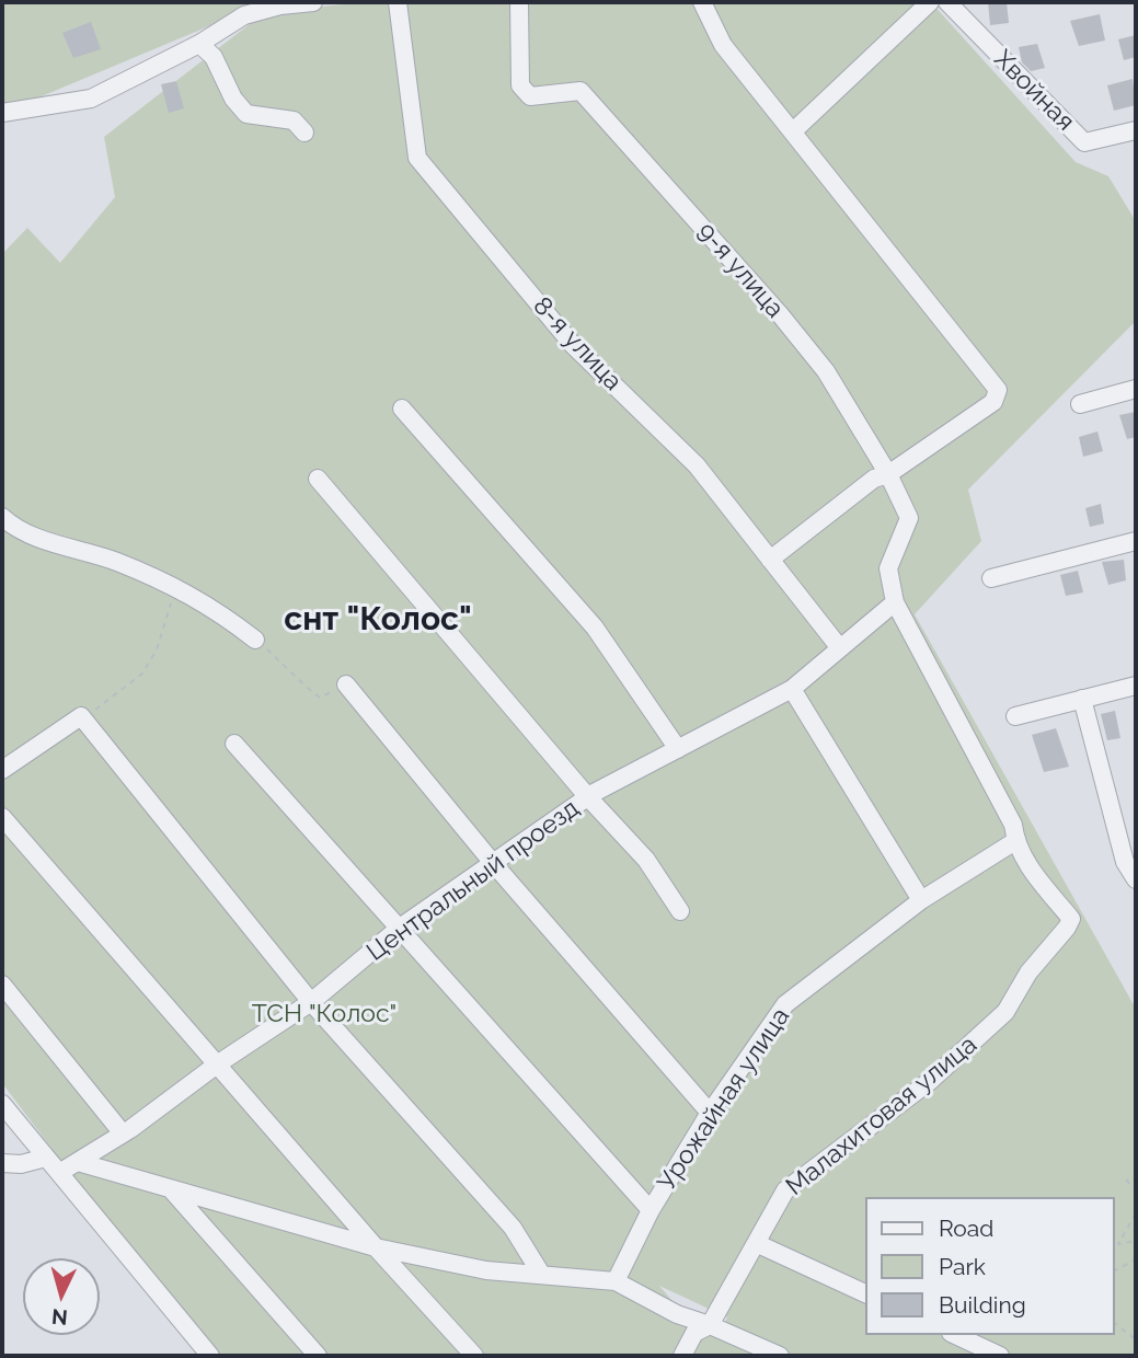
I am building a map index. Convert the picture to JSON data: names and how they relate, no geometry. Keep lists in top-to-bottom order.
{
  "streets": {
    "street": [
      "Хвойная",
      "9-я улица",
      "8-я улица",
      "Центральный проезд",
      "Урожайная улица",
      "Малахитовая улица"
    ]
  },
  "crossings": [
    ["9-я улица", "Центральный проезд"],
    ["8-я улица", "Центральный проезд"],
    ["Урожайная улица", "Малахитовая улица"]
  ],
  "districts": ["снт \"Колос\""],
  "parks": ["ТСН \"Колос\""],
  "legend": ["Road", "Park", "Building"],
  "north": "bottom"
}
